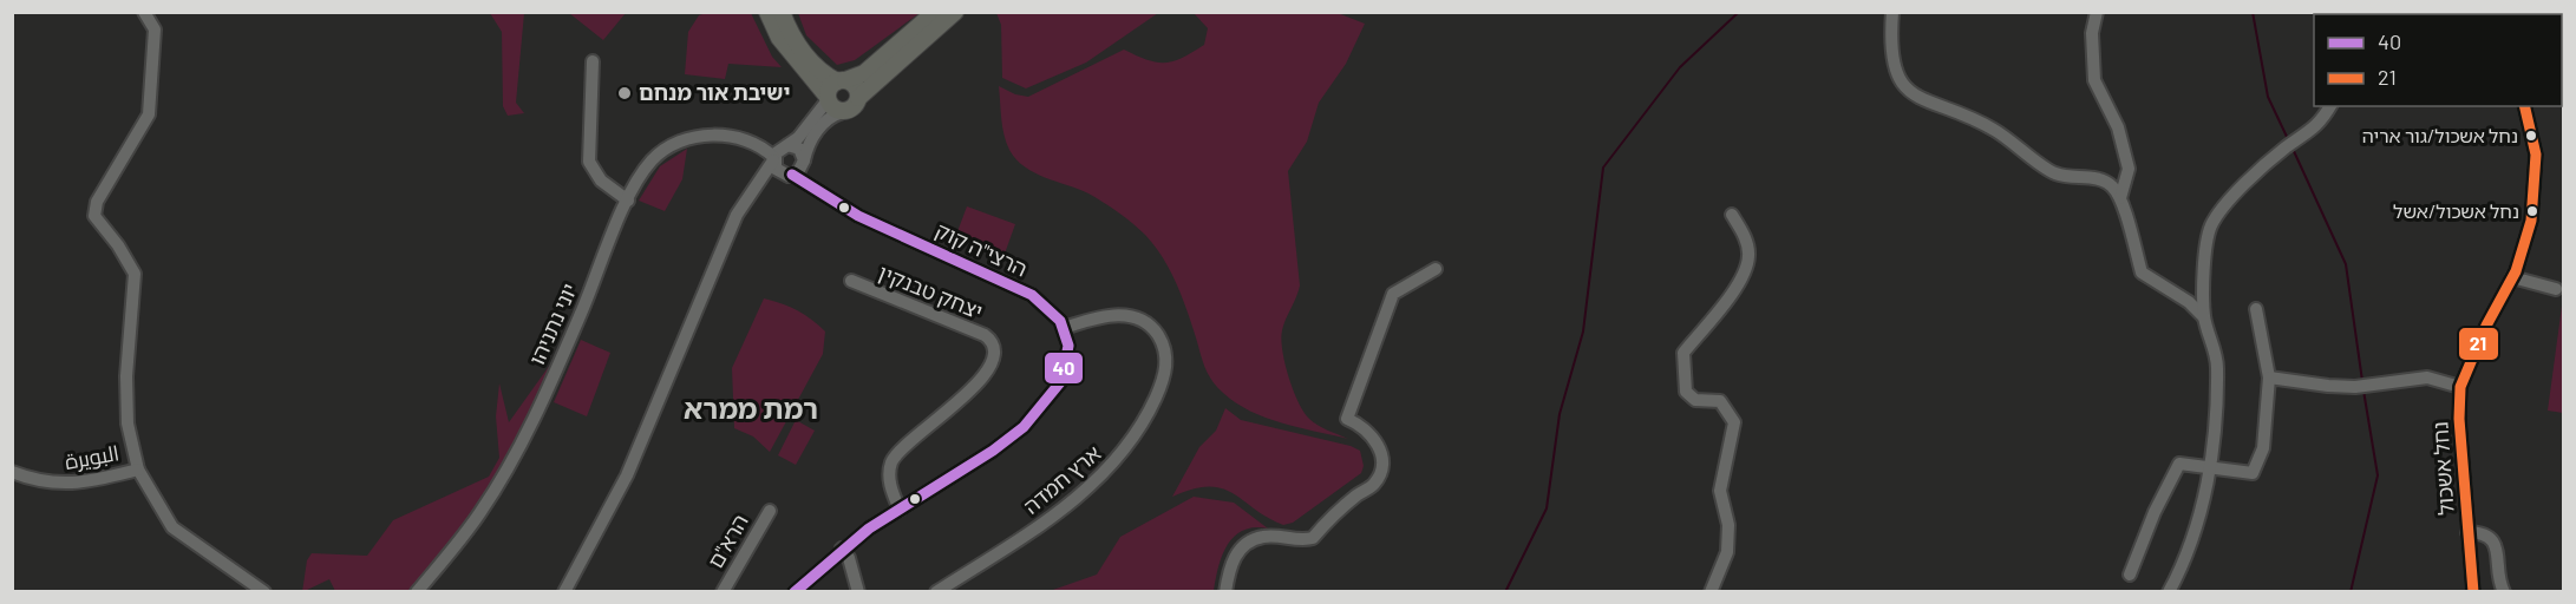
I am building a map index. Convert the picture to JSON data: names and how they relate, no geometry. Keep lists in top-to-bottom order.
{
  "streets": {
    "street": [
      "הרצי\"ה קוק",
      "יצחק טבנקין",
      "יוני נתניהו",
      "البويرة",
      "נחל אשכול",
      "ארץ חמדה",
      "הרא\"ם"
    ]
  },
  "crossings": [
    ["הרצי\"ה קוק", "יוני נתניהו"],
    ["הרצי\"ה קוק", "ארץ חמדה"]
  ],
  "districts": ["רמת ממרא"],
  "places": ["ישיבת אור מנחם", "נחל אשכול/גור אריה", "נחל אשכול/אשל"],
  "lines": ["transit line 21", "transit line 40"],
  "legend": ["40", "21"]
}
